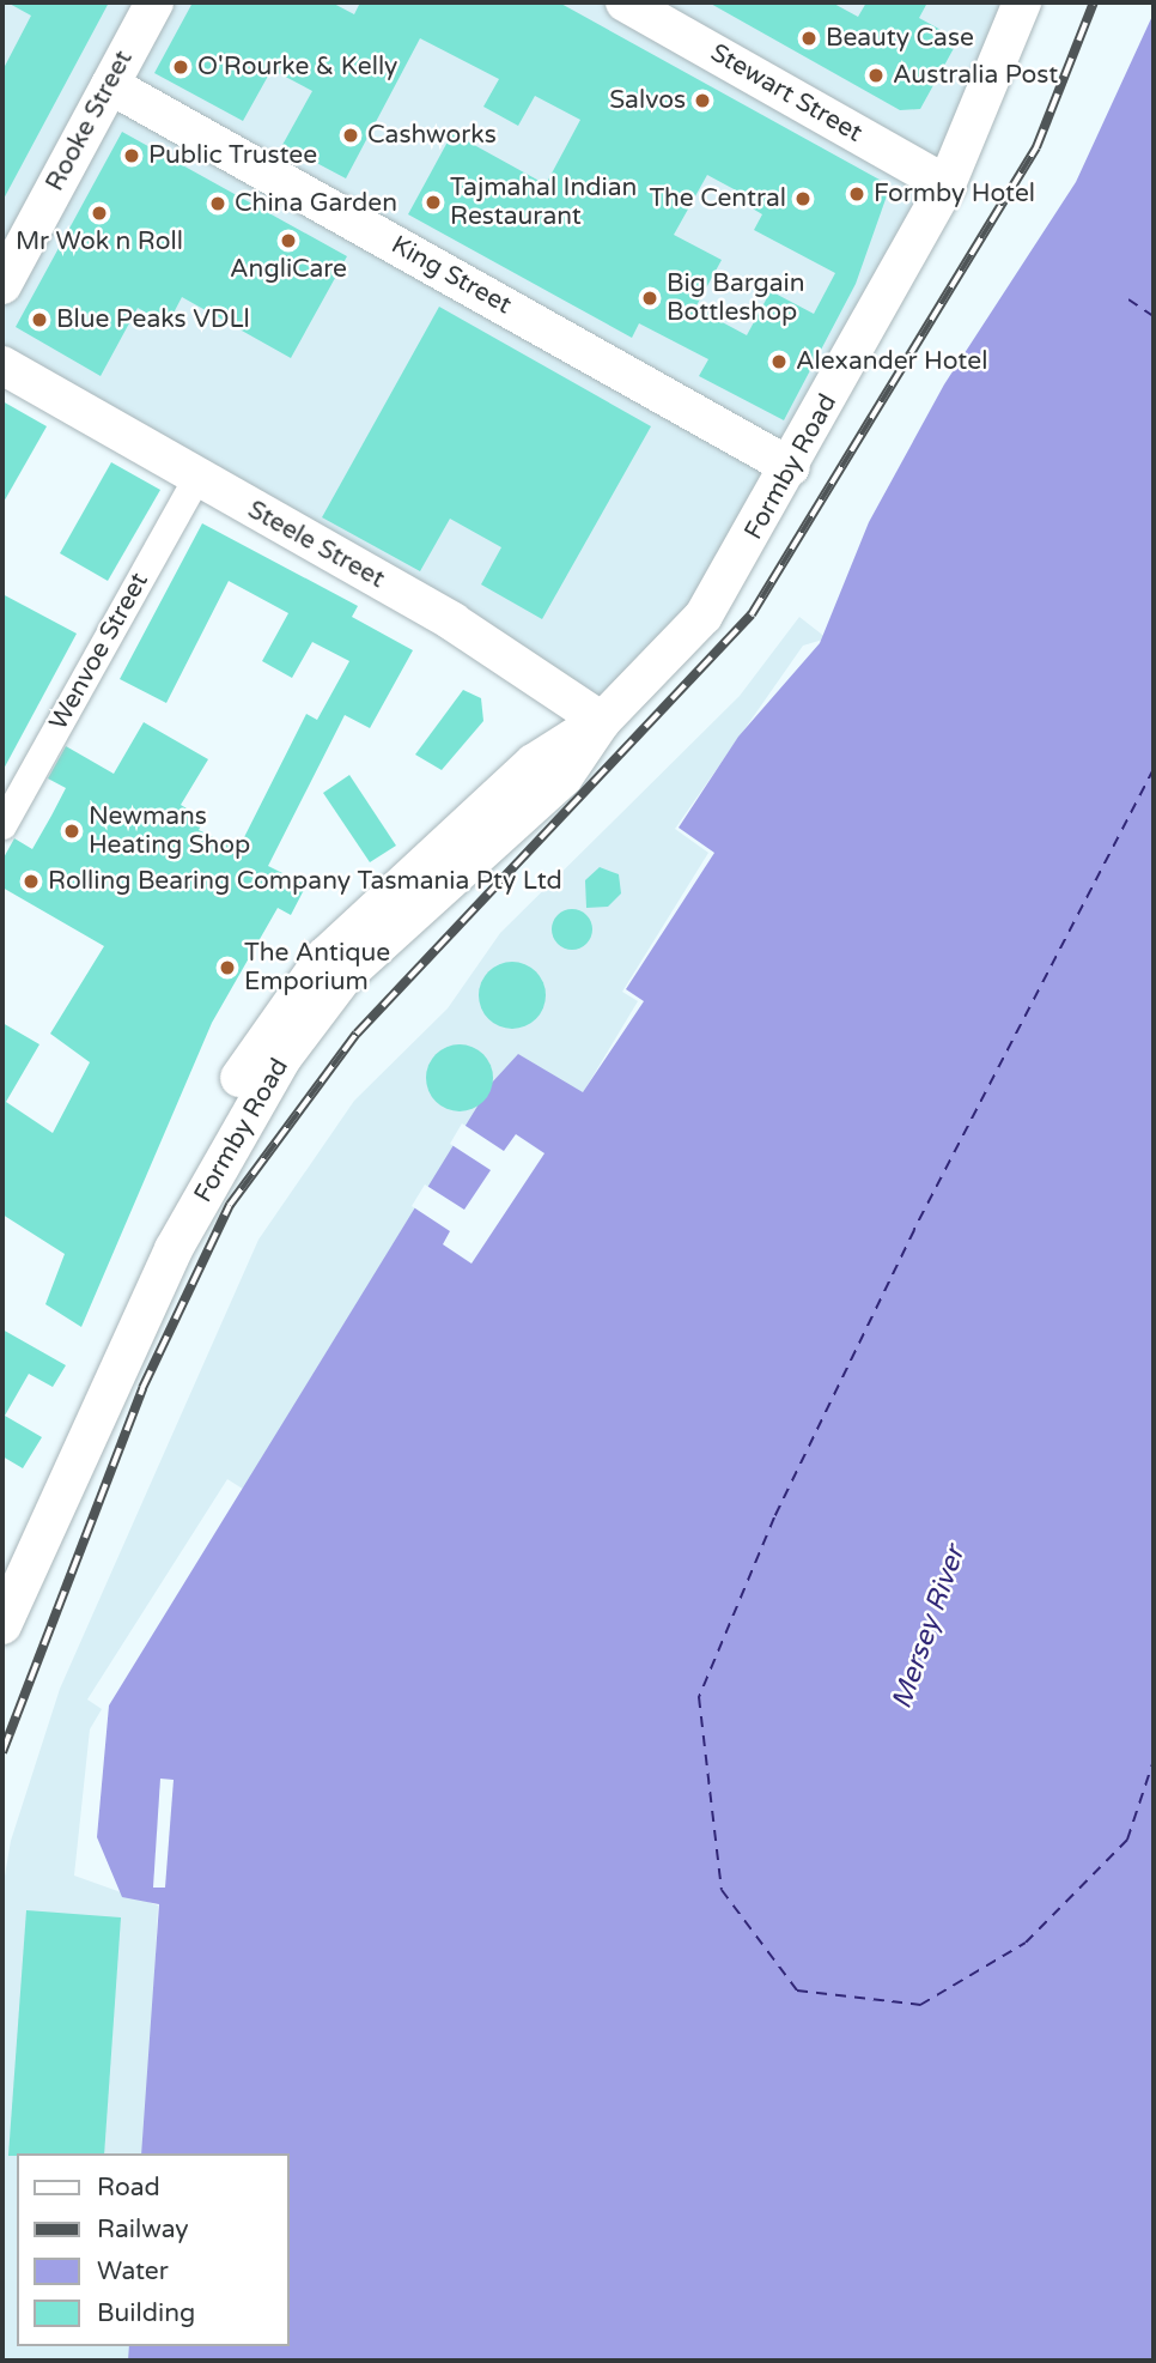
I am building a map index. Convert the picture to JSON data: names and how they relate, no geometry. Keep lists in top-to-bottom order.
{
  "streets": {
    "main road": [
      "Stewart Street",
      "Rooke Street",
      "King Street",
      "Formby Road",
      "Steele Street"
    ],
    "street": ["Wenvoe Street"]
  },
  "crossings": [
    ["Stewart Street", "Formby Road"],
    ["Rooke Street", "King Street"],
    ["King Street", "Formby Road"],
    ["Formby Road", "Steele Street"],
    ["Steele Street", "Wenvoe Street"]
  ],
  "water": ["Mersey River"],
  "places": [
    "Beauty Case",
    "O'Rourke & Kelly",
    "Australia Post",
    "Salvos",
    "Cashworks",
    "Public Trustee",
    "Formby Hotel",
    "The Central",
    "Tajmahal Indian Restaurant",
    "China Garden",
    "Mr Wok n Roll",
    "AngliCare",
    "Big Bargain Bottleshop",
    "Blue Peaks VDLl",
    "Alexander Hotel",
    "Newmans Heating Shop",
    "Rolling Bearing Company Tasmania Pty Ltd",
    "The Antique Emporium"
  ],
  "legend": [
    "Road",
    "Railway",
    "Water",
    "Building"
  ]
}
